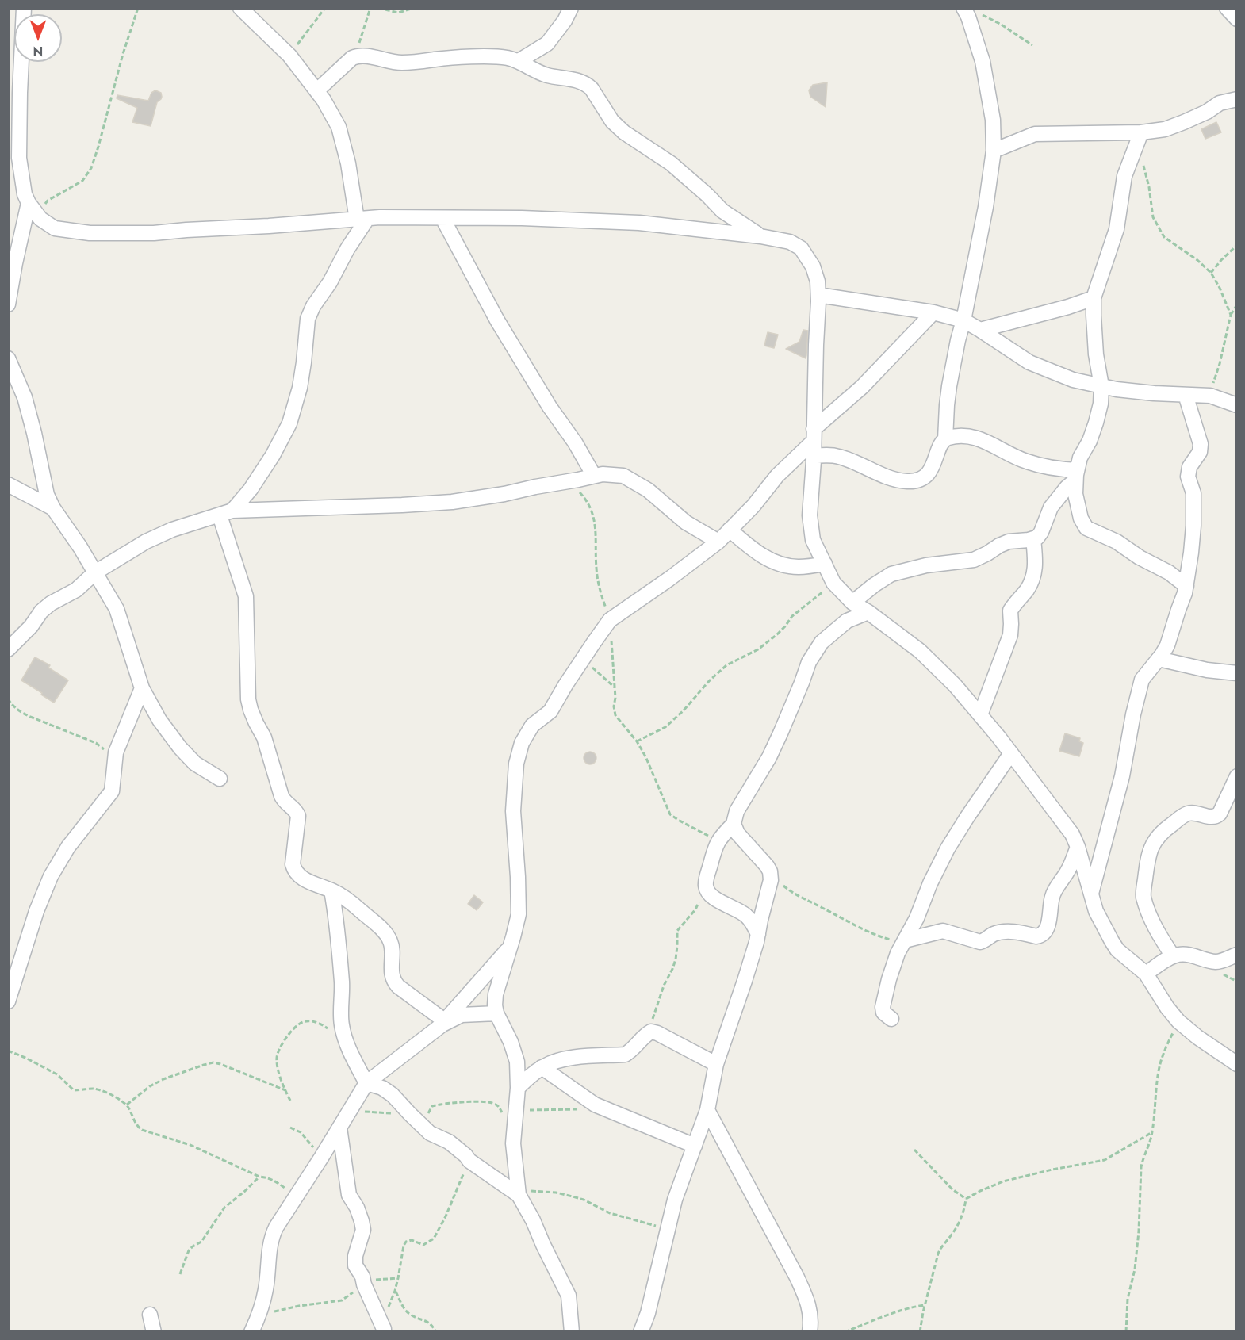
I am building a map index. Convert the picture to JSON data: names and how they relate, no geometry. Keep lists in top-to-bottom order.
{
  "north": "bottom"
}
